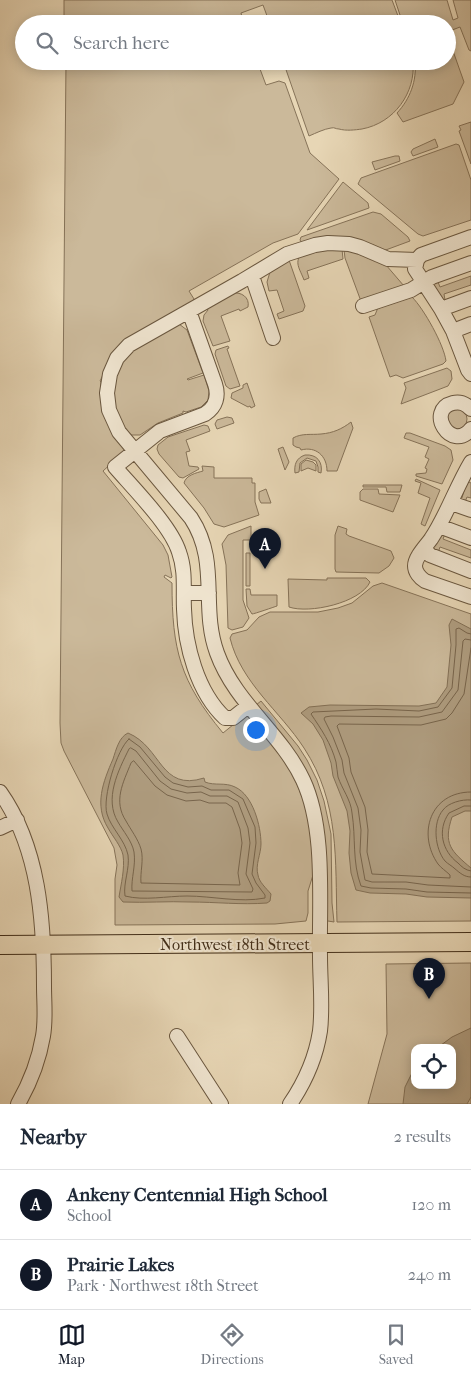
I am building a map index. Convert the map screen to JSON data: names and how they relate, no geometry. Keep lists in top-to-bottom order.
{
  "streets": {
    "main road": ["Northwest 18th Street"]
  },
  "page": {
    "search": "Search here",
    "pins": ["A", "B"],
    "heading": ["Nearby", "2 results"],
    "list": [
      {
        "mark": "A",
        "name": "Ankeny Centennial High School",
        "note": "School",
        "value": "120 m"
      },
      {
        "mark": "B",
        "name": "Prairie Lakes",
        "note": "Park · Northwest 18th Street",
        "value": "240 m"
      }
    ],
    "nav": ["Map", "Directions", "Saved"]
  }
}
